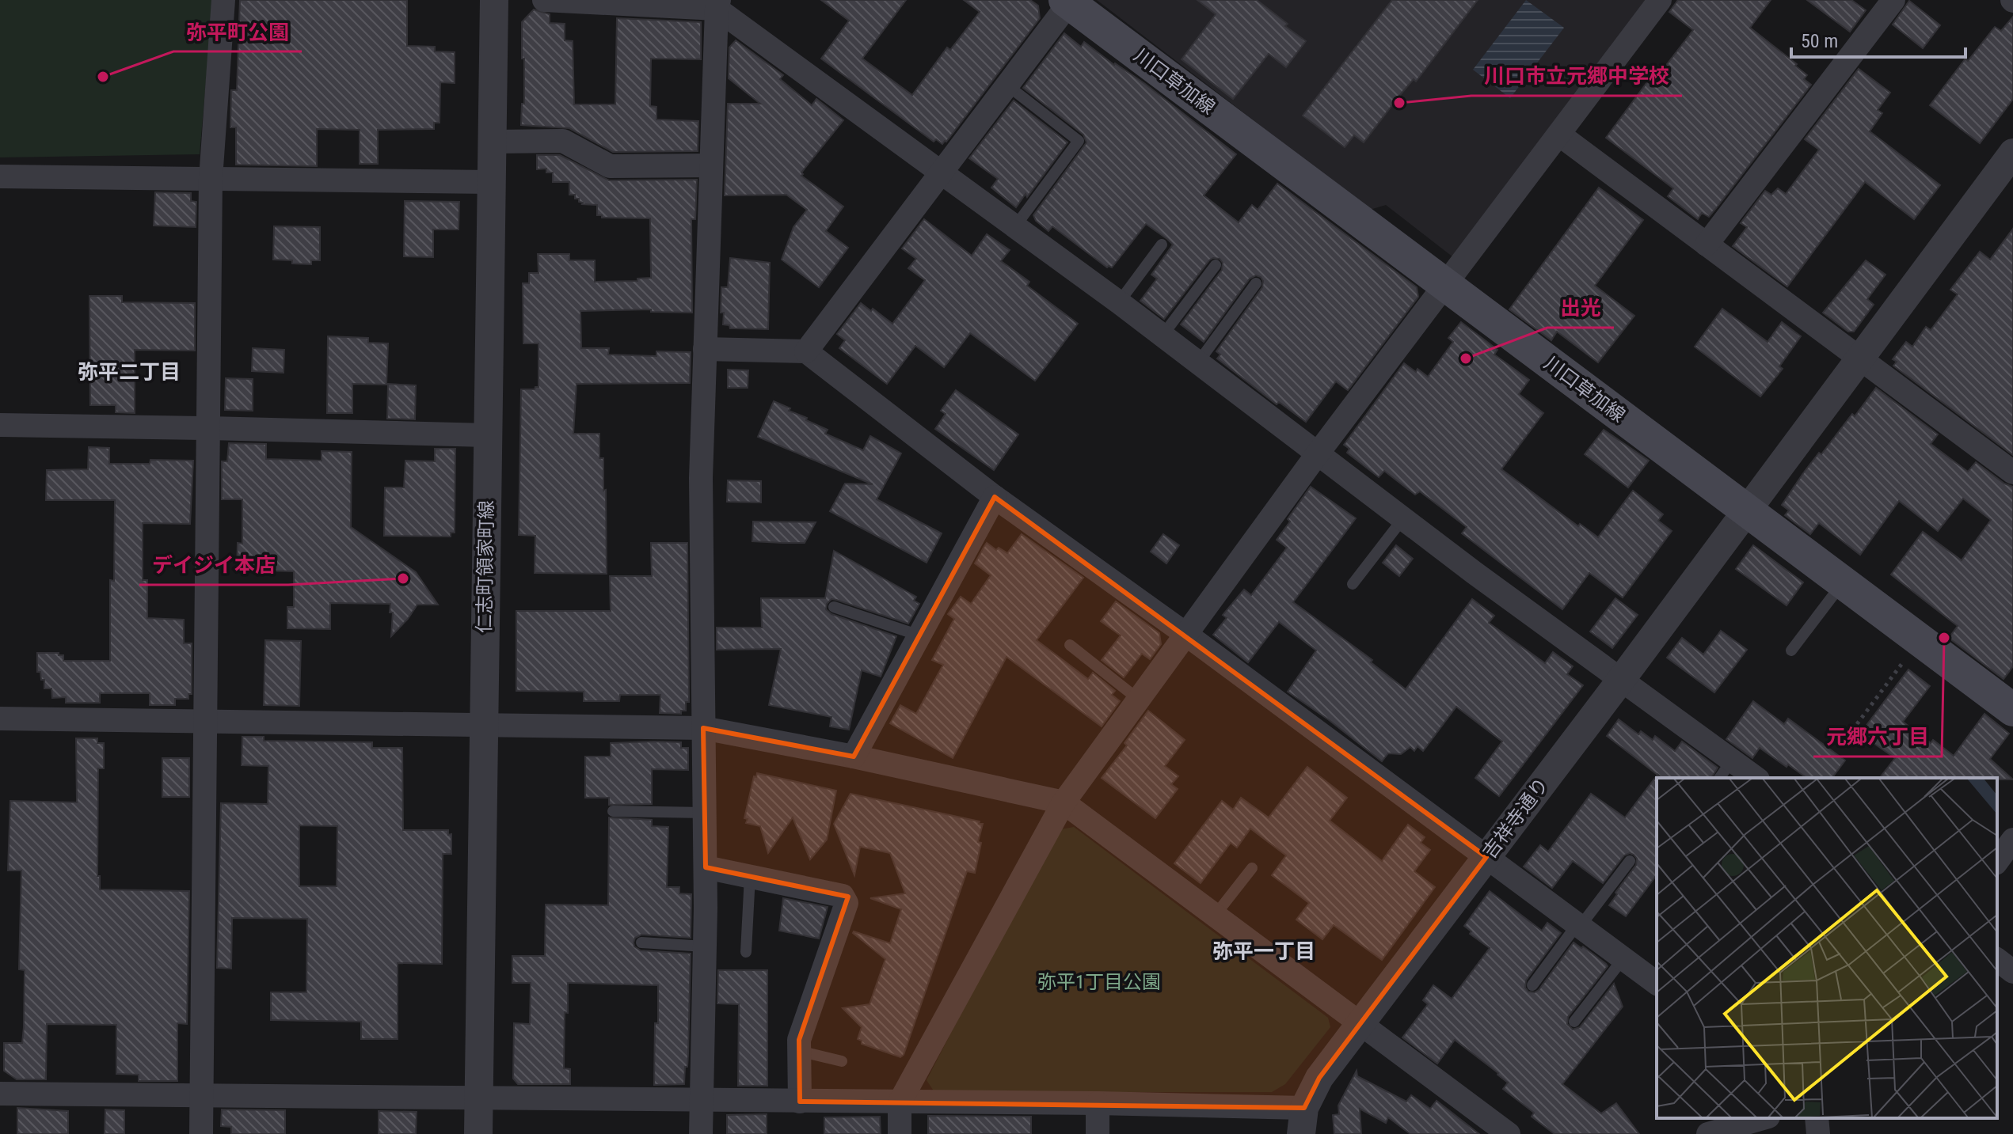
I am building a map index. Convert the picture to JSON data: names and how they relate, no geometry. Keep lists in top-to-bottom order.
{
  "streets": {
    "main road": ["川口草加線"],
    "street": ["仁志町領家町線", "吉祥寺通り"]
  },
  "crossings": [
    ["川口草加線", "吉祥寺通り"]
  ],
  "districts": ["弥平二丁目", "弥平一丁目"],
  "parks": ["弥平1丁目公園"],
  "places": [
    "弥平町公園",
    "川口市立元郷中学校",
    "出光",
    "デイジイ本店",
    "元郷六丁目"
  ],
  "scale_bar": "50 m"
}
